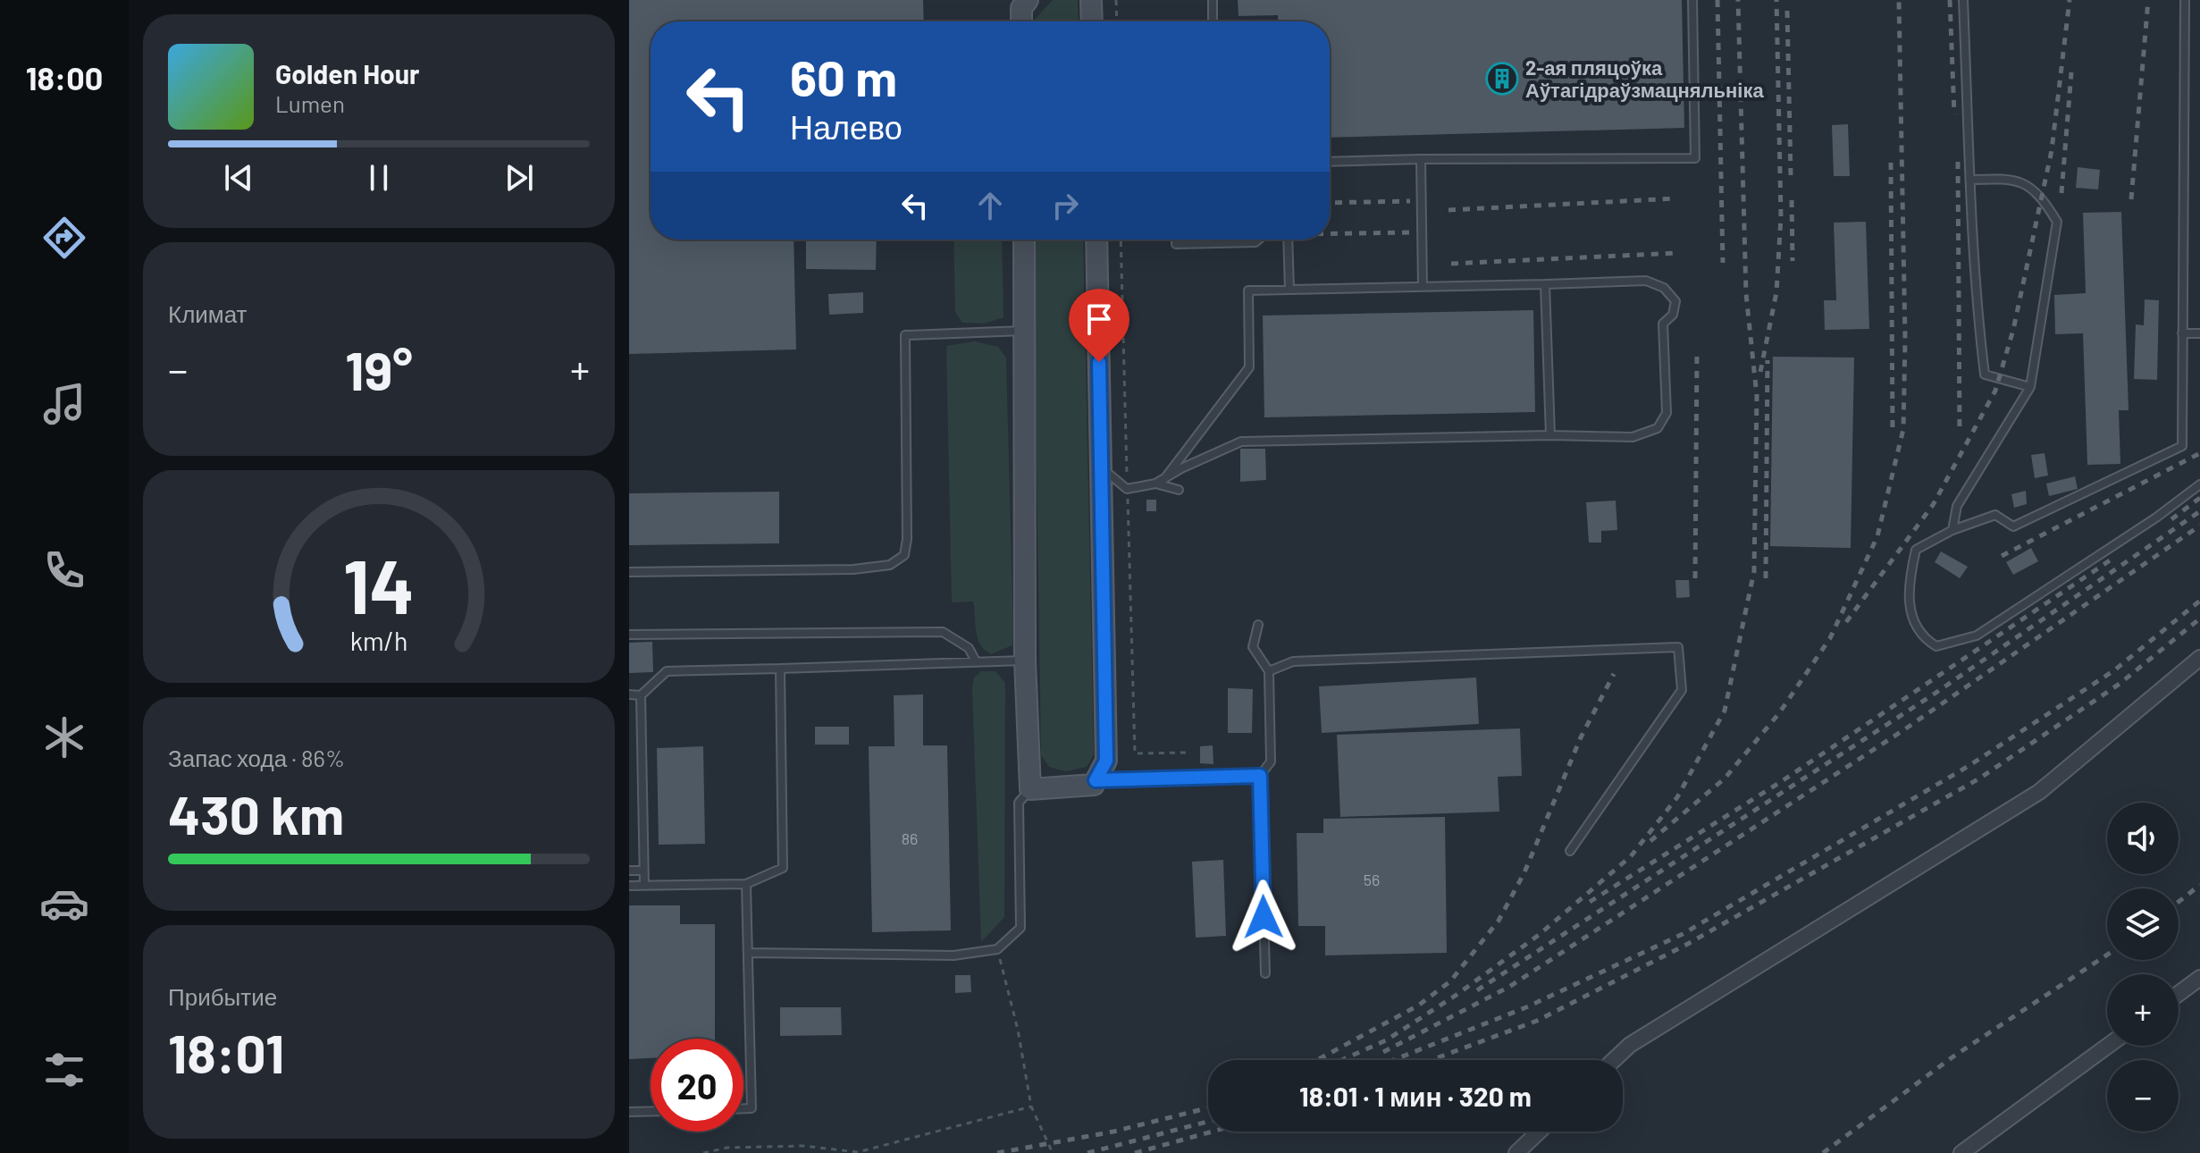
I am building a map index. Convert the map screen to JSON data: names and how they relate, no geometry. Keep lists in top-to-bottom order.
{
  "places": {
    "building": ["2-ая пляцоўка Аўтагідраўзмацняльніка"]
  },
  "house_numbers": ["86", "56"],
  "page": {
    "tabs": "18:00",
    "turn": ["60 m", "Налево"],
    "song": ["Golden Hour", "Lumen"],
    "tile": [
      "Климат",
      ["Запас хода · 86%", "430 km"],
      ["Прибытие", "18:01"]
    ],
    "heat": ["−", "19°", "+"],
    "map_buttons": ["+", "−"],
    "limit": "20",
    "trip": "18:01 · 1 мин · 320 m",
    "gauge": ["14", "km/h"]
  }
}
